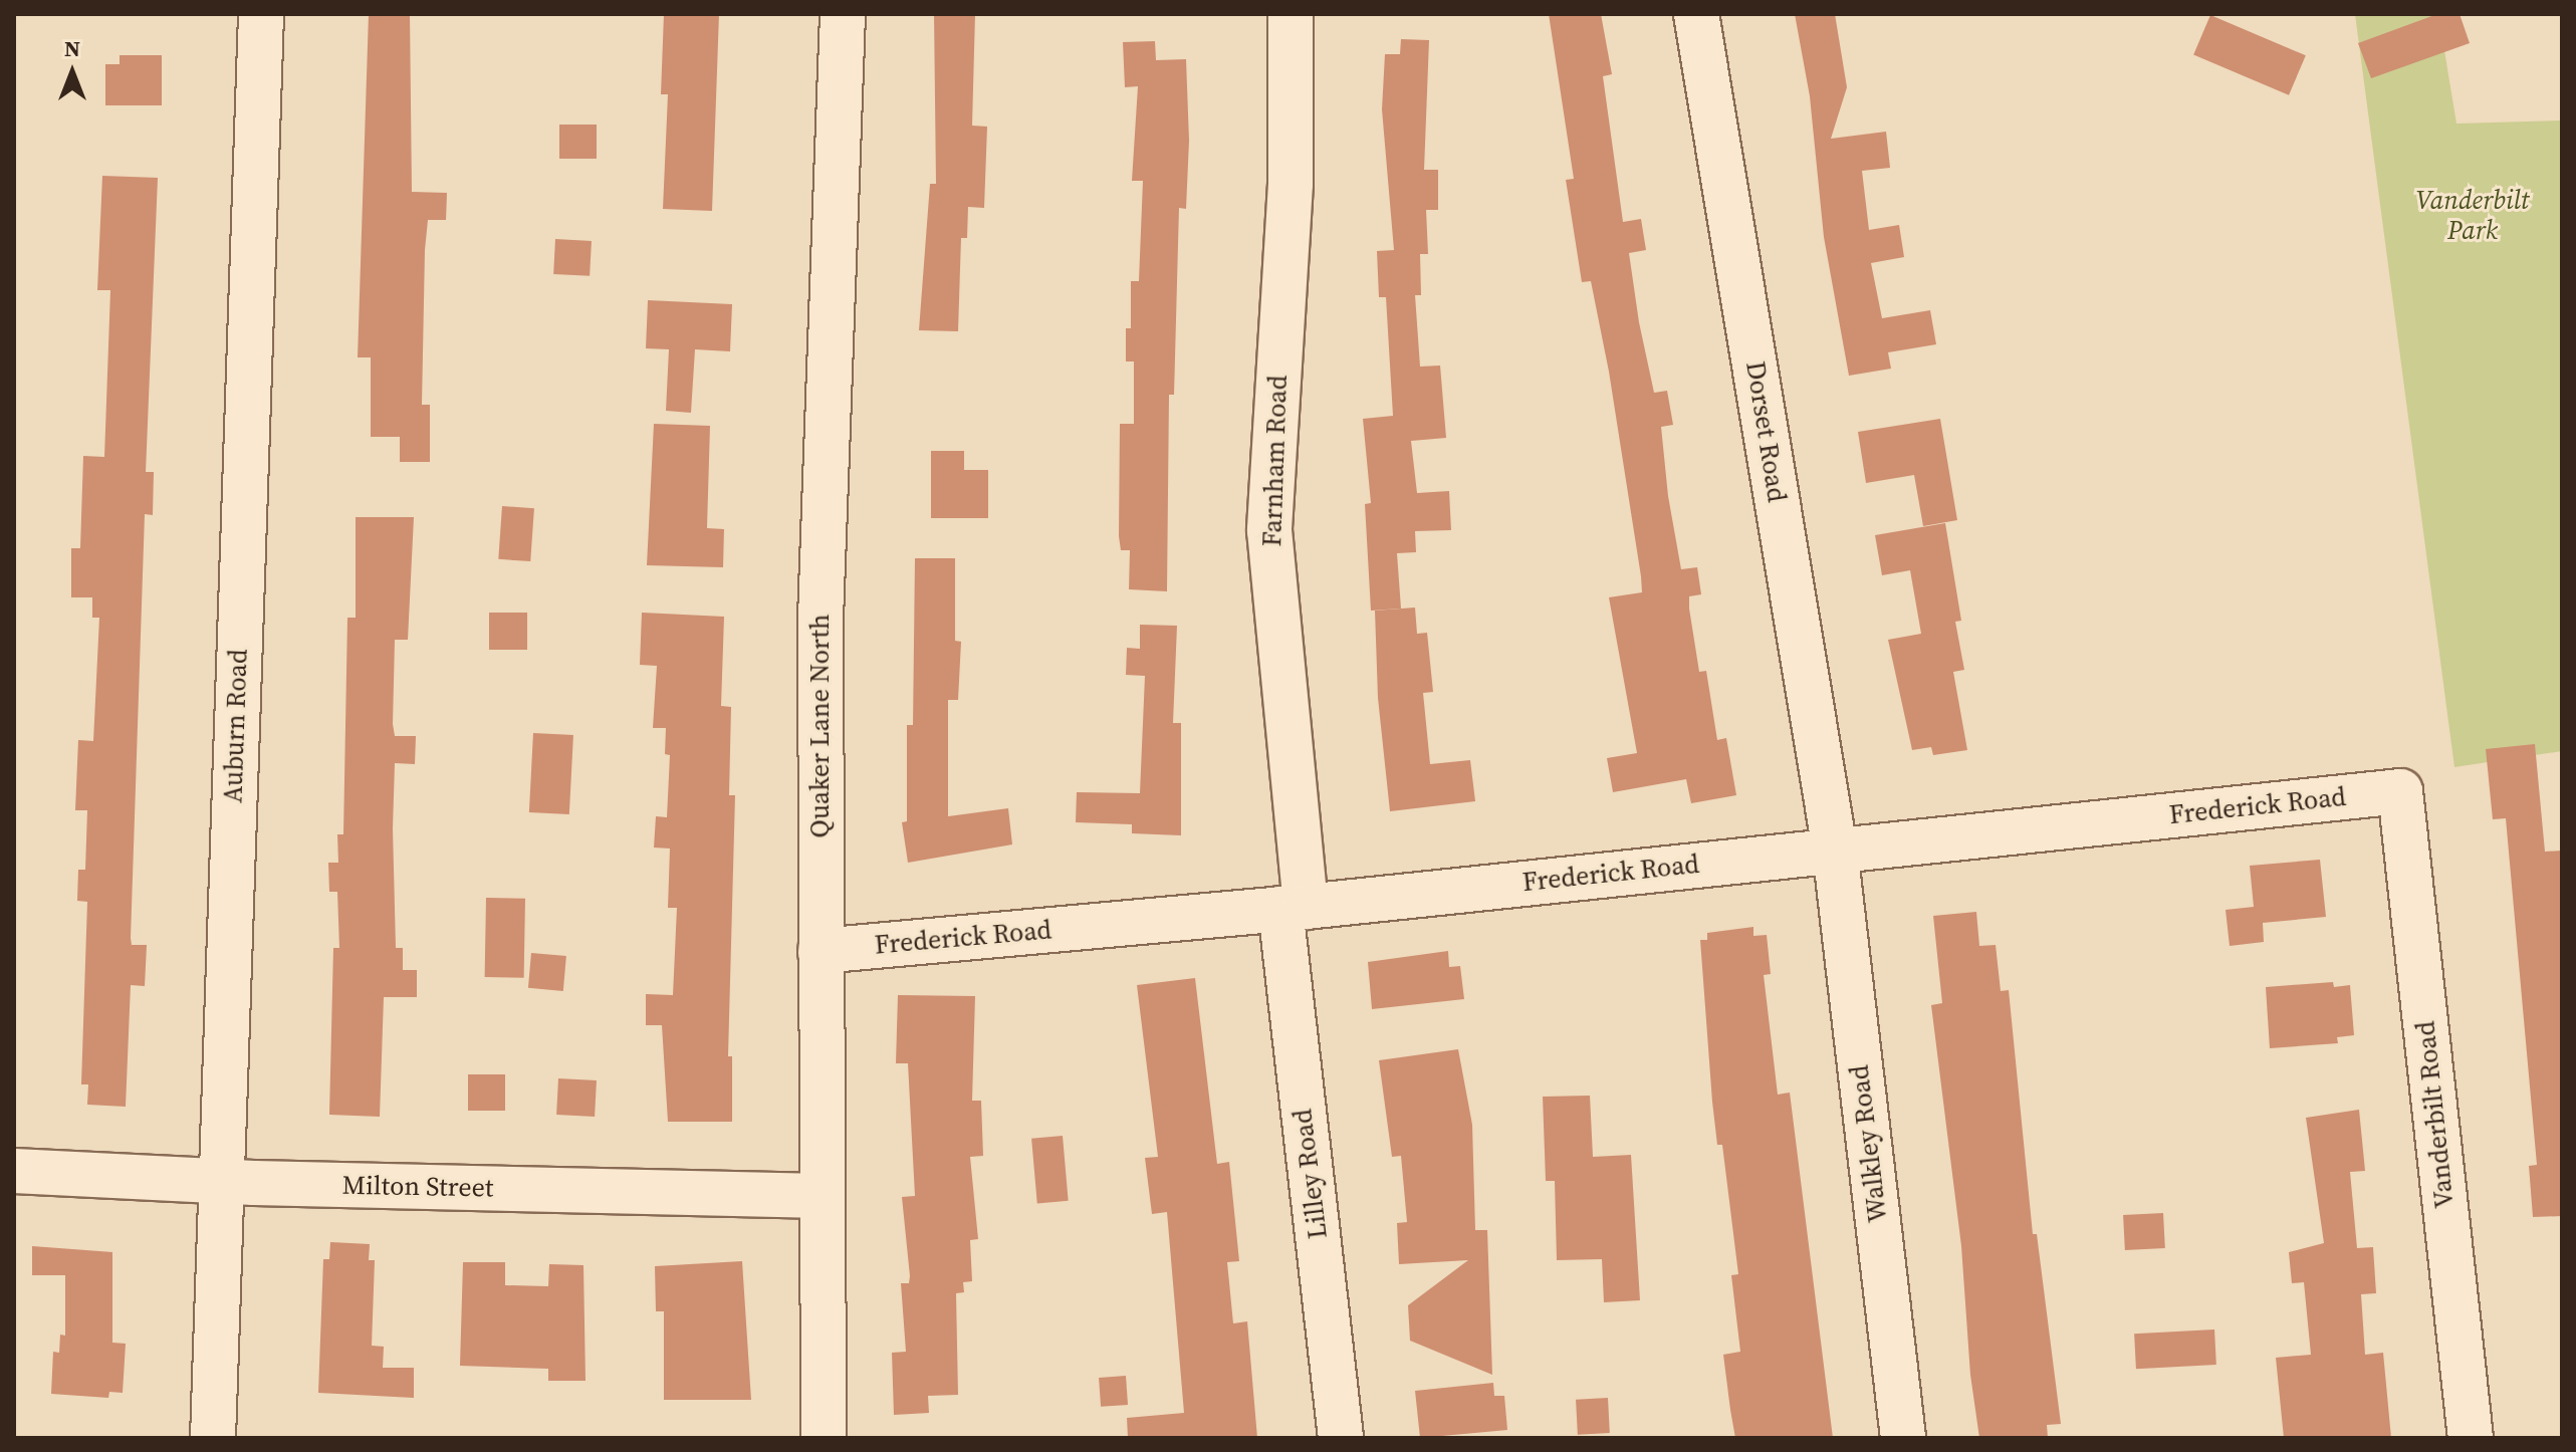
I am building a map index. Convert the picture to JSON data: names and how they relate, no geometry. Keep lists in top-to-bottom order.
{
  "streets": {
    "street": [
      "Dorset Road",
      "Farnham Road",
      "Auburn Road",
      "Quaker Lane North",
      "Frederick Road",
      "Vanderbilt Road",
      "Walkley Road",
      "Lilley Road",
      "Milton Street"
    ]
  },
  "crossings": [
    ["Dorset Road", "Frederick Road"],
    ["Dorset Road", "Walkley Road"],
    ["Farnham Road", "Frederick Road"],
    ["Farnham Road", "Lilley Road"],
    ["Auburn Road", "Milton Street"],
    ["Quaker Lane North", "Frederick Road"],
    ["Quaker Lane North", "Milton Street"],
    ["Frederick Road", "Vanderbilt Road"],
    ["Frederick Road", "Walkley Road"],
    ["Frederick Road", "Lilley Road"]
  ],
  "parks": ["Vanderbilt Park"],
  "north": "top"
}
